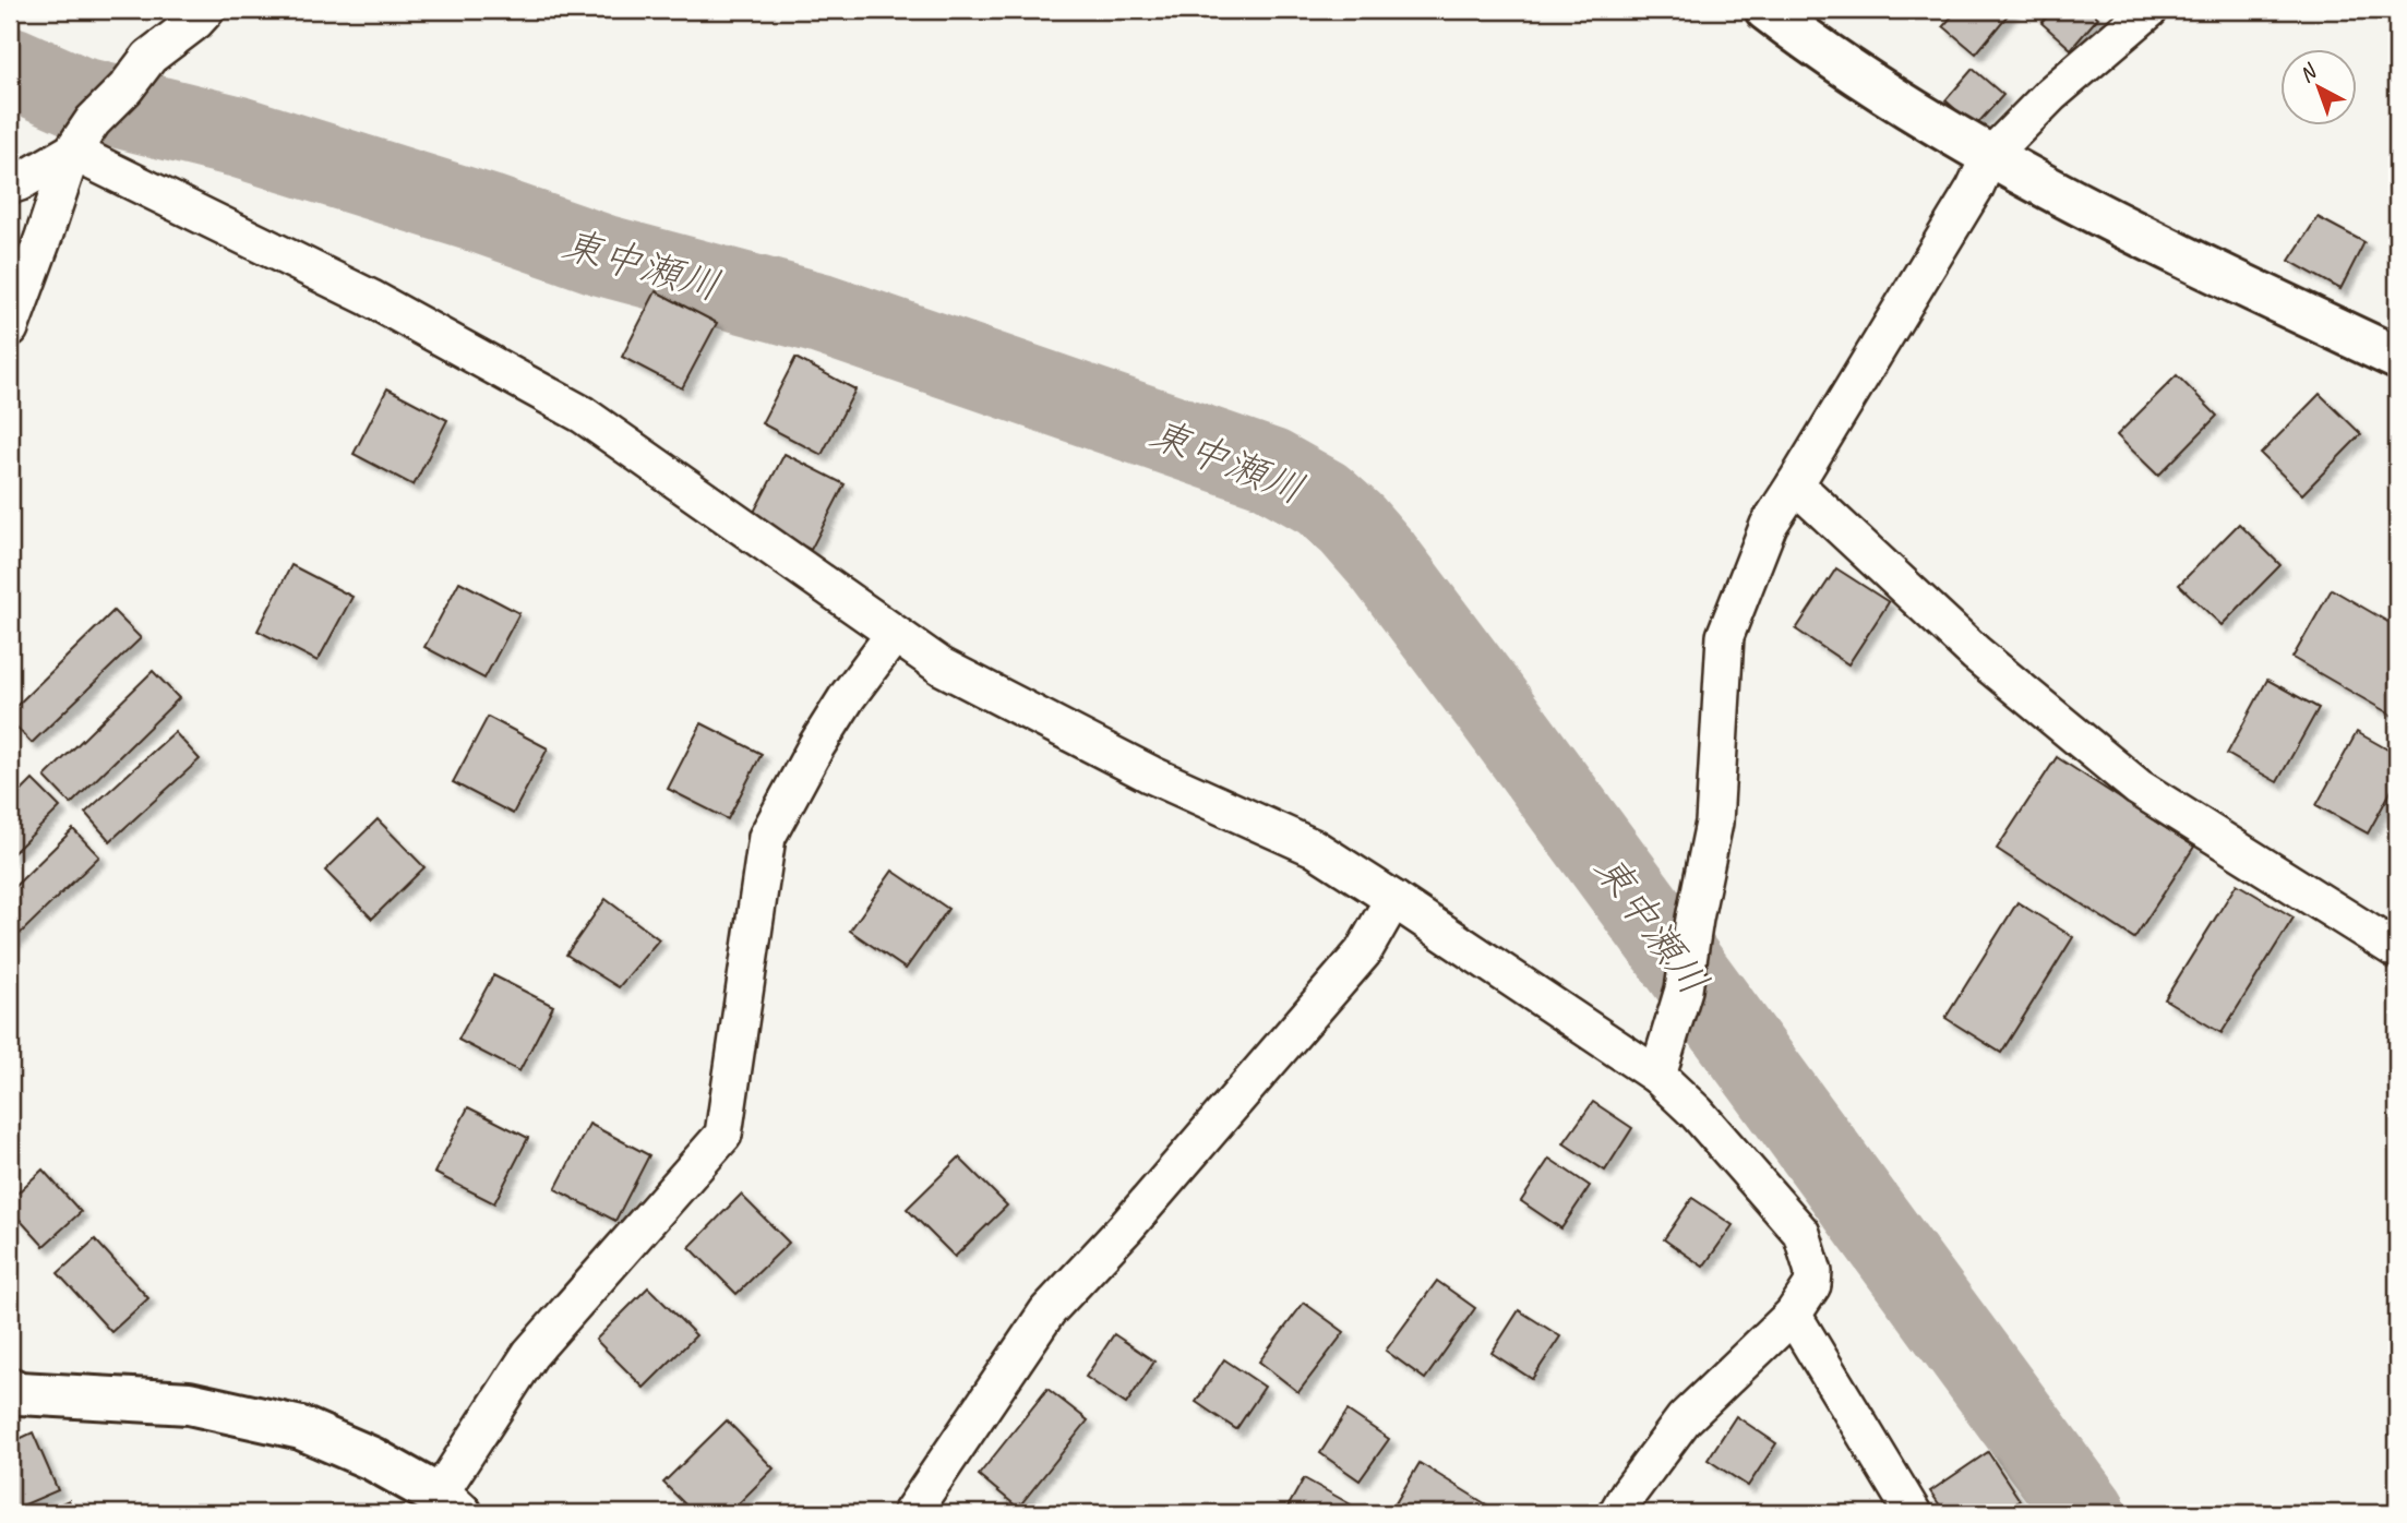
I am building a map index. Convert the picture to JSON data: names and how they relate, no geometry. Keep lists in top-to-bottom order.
{
  "water": ["東中瀬川"],
  "north": "top left"
}
